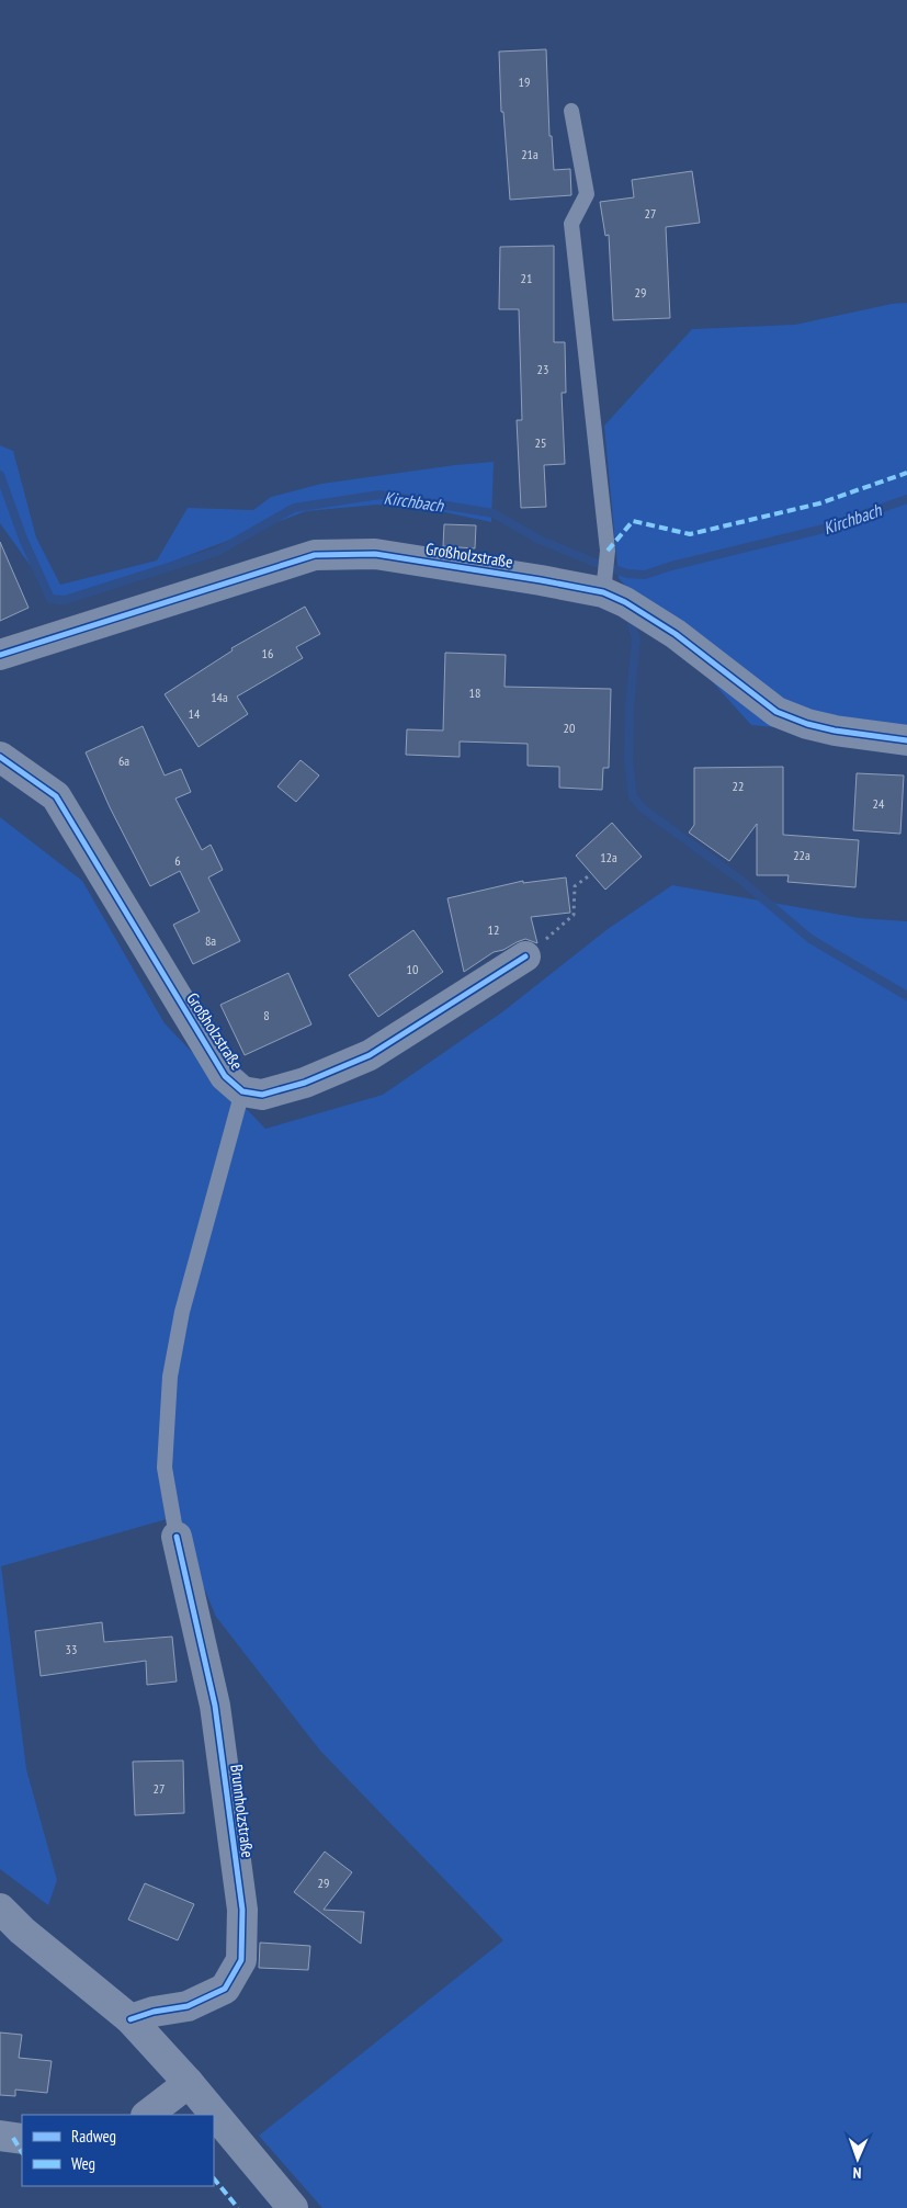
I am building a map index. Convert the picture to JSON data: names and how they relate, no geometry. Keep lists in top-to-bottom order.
{
  "streets": {
    "street": ["Großholzstraße", "Brunnholzstraße"]
  },
  "water": ["Kirchbach"],
  "house_numbers": [
    "19",
    "21a",
    "27",
    "21",
    "29",
    "23",
    "25",
    "16",
    "18",
    "14a",
    "14",
    "20",
    "6a",
    "22",
    "24",
    "22a",
    "12a",
    "6",
    "12",
    "8a",
    "10",
    "8",
    "33",
    "27",
    "29"
  ],
  "legend": ["Radweg", "Weg"],
  "north": "bottom"
}
